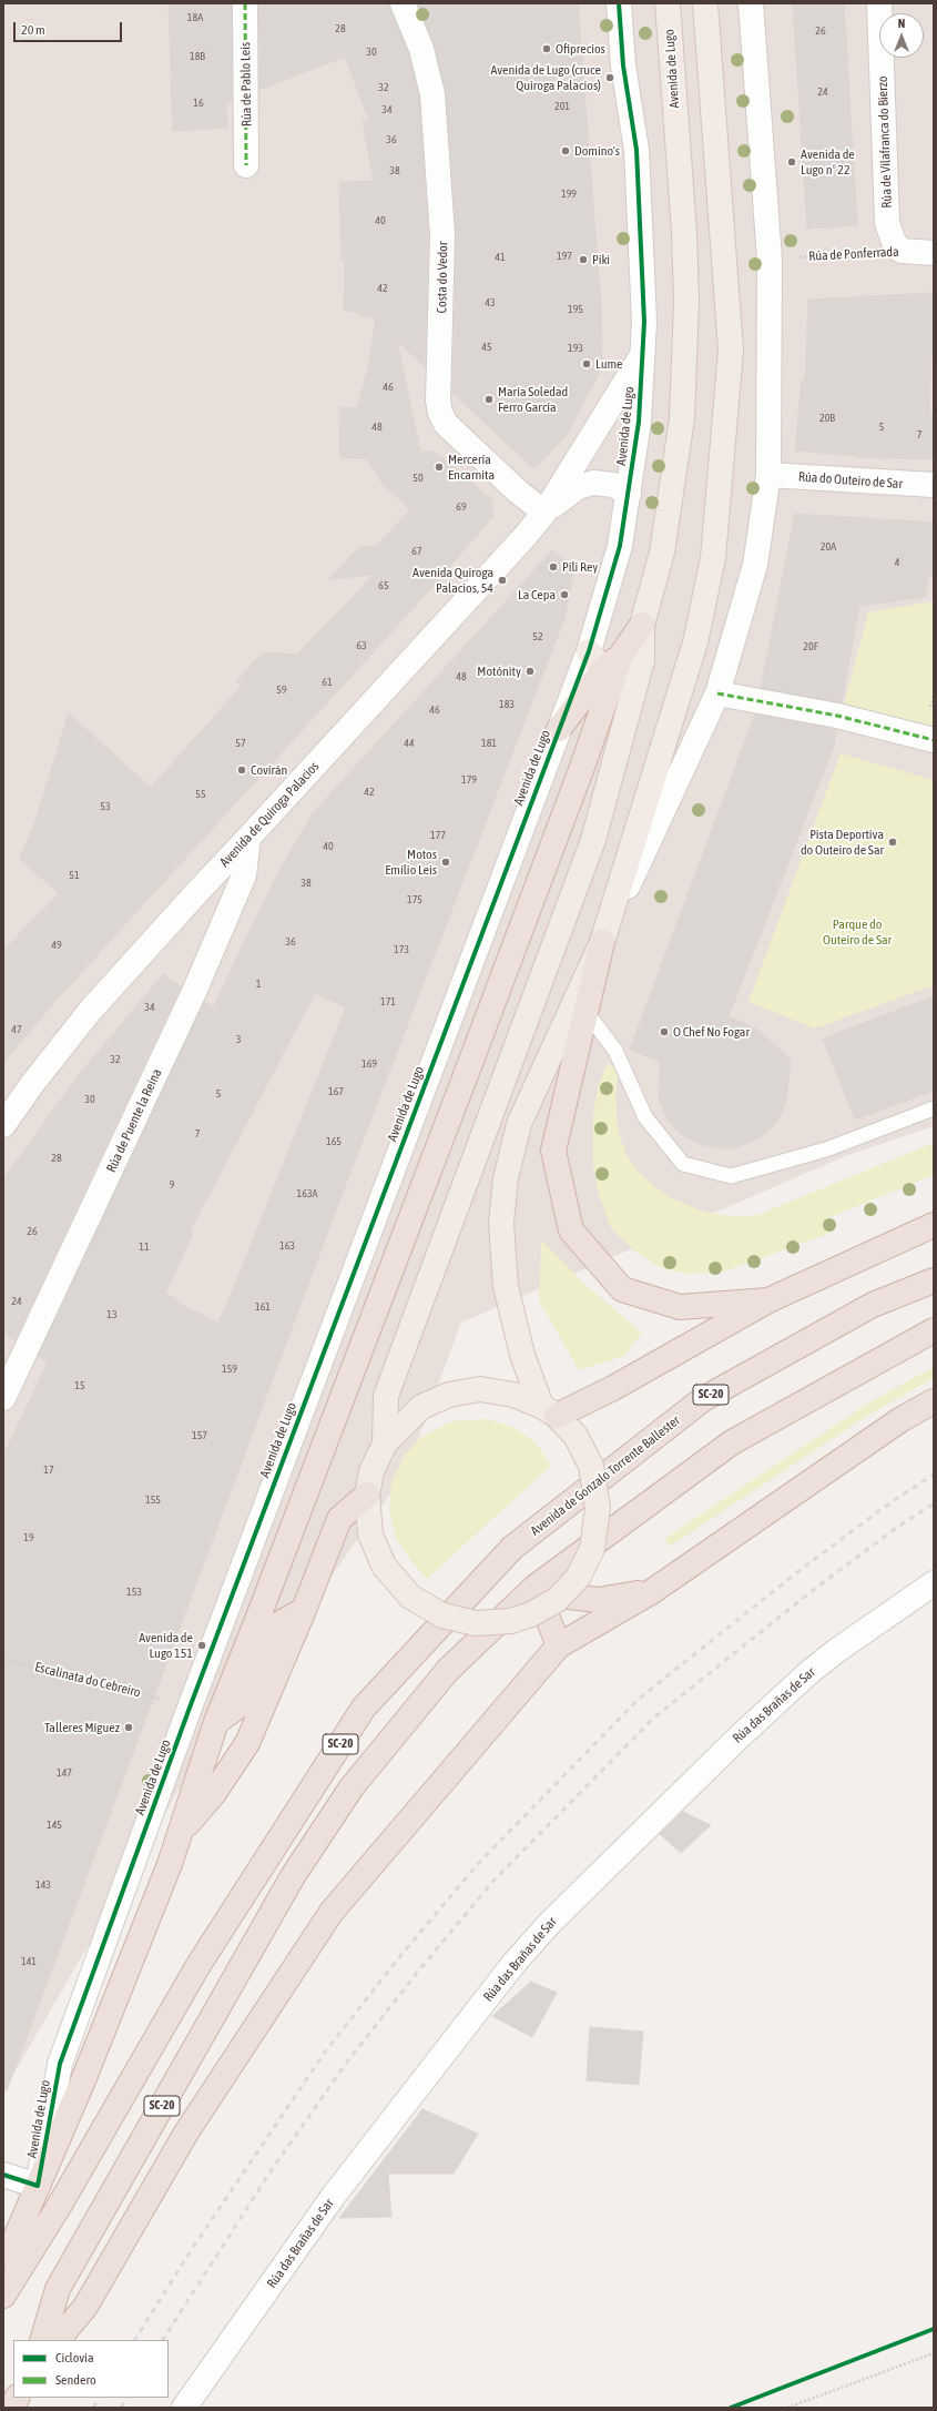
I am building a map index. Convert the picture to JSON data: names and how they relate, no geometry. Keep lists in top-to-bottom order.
{
  "streets": {
    "highway": ["Avenida de Lugo", "SC-20", "Avenida de Gonzalo Torrente Ballester"],
    "street": [
      "Rúa de Pablo Leis",
      "Rúa de Vilafranca do Bierzo",
      "Rúa de Ponferrada",
      "Costa do Vedor",
      "Rúa do Outeiro de Sar",
      "Avenida de Quiroga Palacios",
      "Rúa de Puente la Reina",
      "Rúa das Brañas de Sar"
    ],
    "path": ["Escalinata do Cebreiro"]
  },
  "crossings": [
    ["Avenida de Lugo", "Rúa do Outeiro de Sar"],
    ["Avenida de Lugo", "Avenida de Quiroga Palacios"],
    ["Avenida de Lugo", "SC-20"],
    ["Rúa de Vilafranca do Bierzo", "Rúa de Ponferrada"],
    ["Costa do Vedor", "Avenida de Quiroga Palacios"],
    ["Avenida de Quiroga Palacios", "Rúa de Puente la Reina"],
    ["SC-20", "Avenida de Gonzalo Torrente Ballester"]
  ],
  "parks": ["Parque do Outeiro de Sar"],
  "places": [
    "Ofiprecios",
    "Avenida de Lugo (cruce Quiroga Palacios)",
    "Domino's",
    "Avenida de Lugo nº 22",
    "Piki",
    "Lume",
    "María Soledad Ferro García",
    "Mercería Encarnita",
    "Pili Rey",
    "Avenida Quiroga Palacios, 54",
    "La Cepa",
    "Motónity",
    "Covirán",
    "Pista Deportiva do Outeiro de Sar",
    "Motos Emilio Leis",
    "O Chef No Fogar",
    "Avenida de Lugo 151",
    "Talleres Míguez"
  ],
  "house_numbers": [
    "18A",
    "28",
    "26",
    "30",
    "18B",
    "32",
    "24",
    "16",
    "201",
    "34",
    "36",
    "38",
    "199",
    "40",
    "197",
    "41",
    "42",
    "43",
    "195",
    "45",
    "193",
    "46",
    "20B",
    "48",
    "5",
    "7",
    "50",
    "69",
    "20A",
    "67",
    "4",
    "65",
    "52",
    "63",
    "20F",
    "48",
    "61",
    "59",
    "183",
    "46",
    "57",
    "44",
    "181",
    "179",
    "42",
    "55",
    "53",
    "177",
    "40",
    "51",
    "38",
    "175",
    "36",
    "49",
    "173",
    "1",
    "171",
    "34",
    "47",
    "3",
    "32",
    "169",
    "167",
    "5",
    "30",
    "7",
    "165",
    "28",
    "9",
    "163A",
    "26",
    "163",
    "11",
    "24",
    "161",
    "13",
    "159",
    "15",
    "157",
    "17",
    "155",
    "19",
    "153",
    "147",
    "145",
    "143",
    "141"
  ],
  "legend": ["Ciclovía", "Sendero"],
  "scale_bar": "20 m",
  "north": "top"
}
